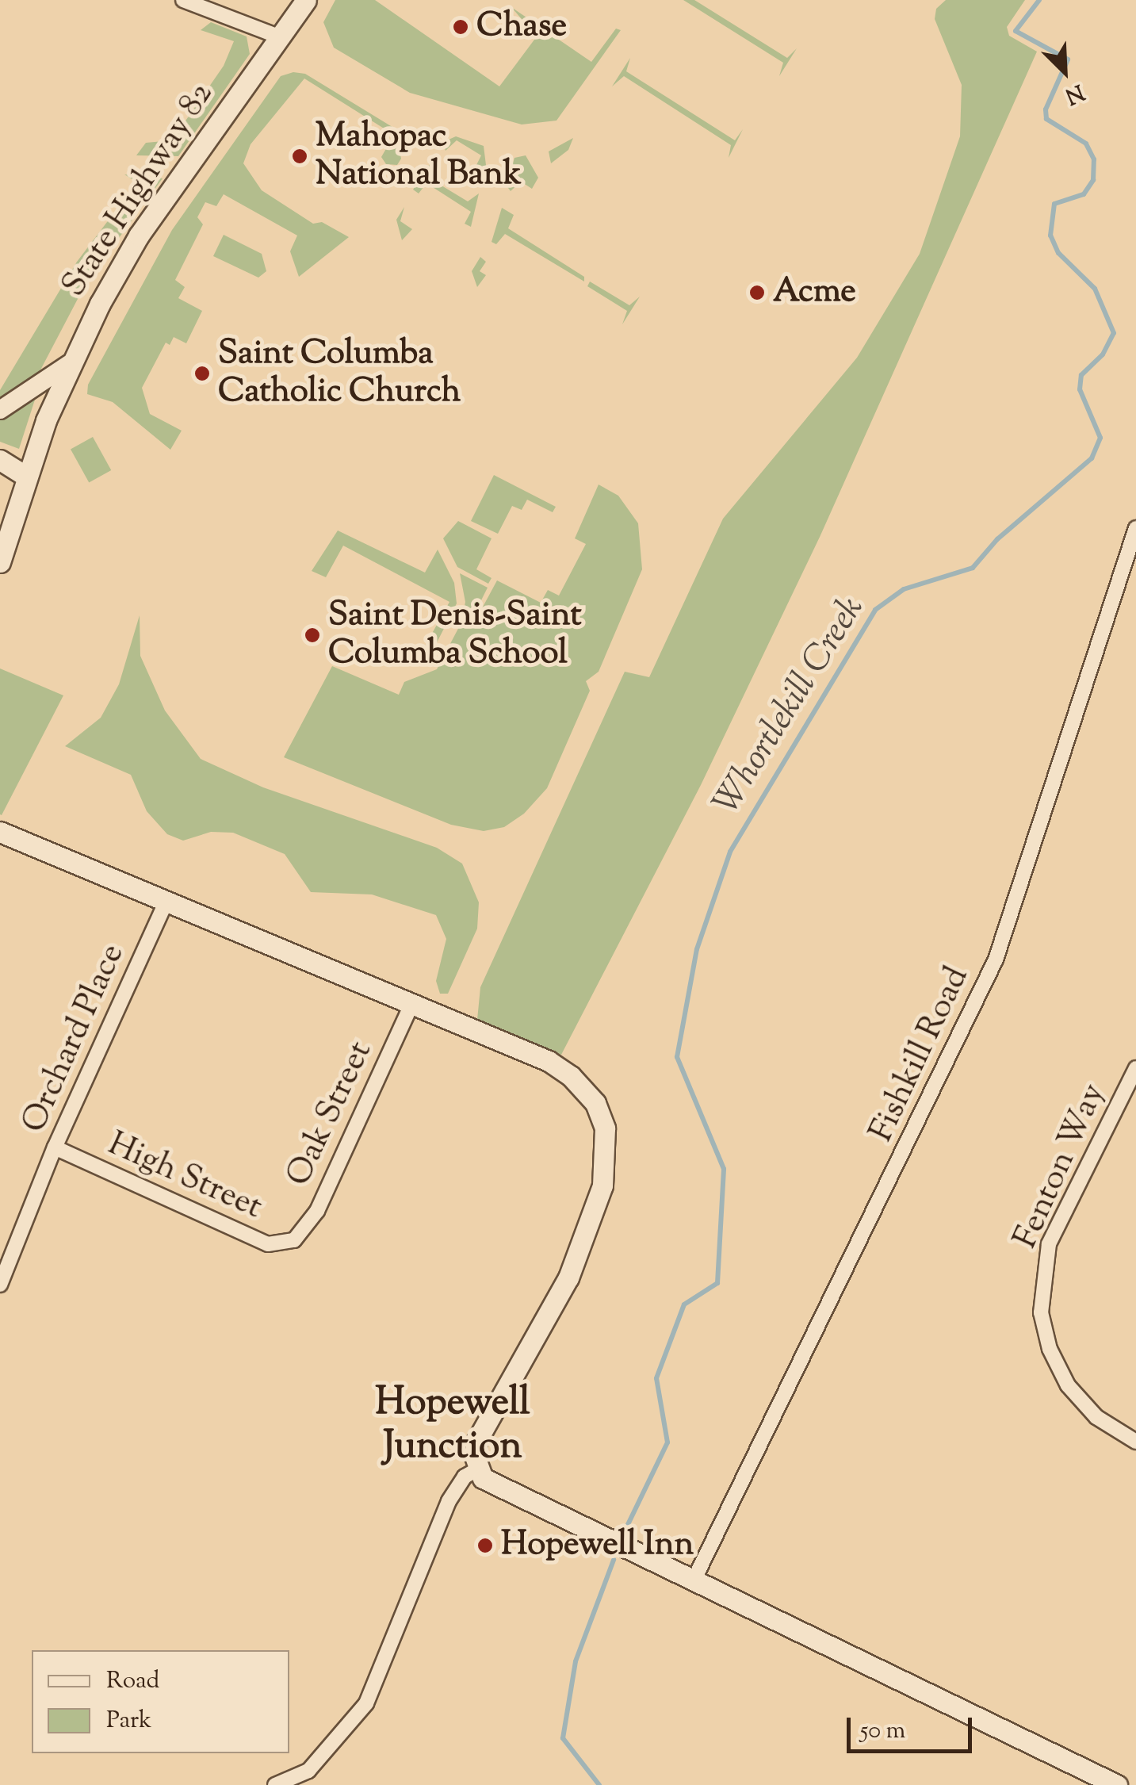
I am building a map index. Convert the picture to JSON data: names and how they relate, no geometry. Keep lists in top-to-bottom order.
{
  "streets": {
    "main road": ["State Highway 82"],
    "street": [
      "Orchard Place",
      "Fishkill Road",
      "Oak Street",
      "Fenton Way",
      "High Street"
    ]
  },
  "crossings": [
    ["Orchard Place", "High Street"],
    ["Oak Street", "High Street"]
  ],
  "districts": ["Hopewell Junction"],
  "water": ["Whortlekill Creek"],
  "places": [
    "Chase",
    "Mahopac National Bank",
    "Acme",
    "Saint Columba Catholic Church",
    "Saint Denis-Saint Columba School",
    "Hopewell Inn"
  ],
  "legend": ["Road", "Park"],
  "scale_bar": "50 m",
  "north": "bottom right"
}
